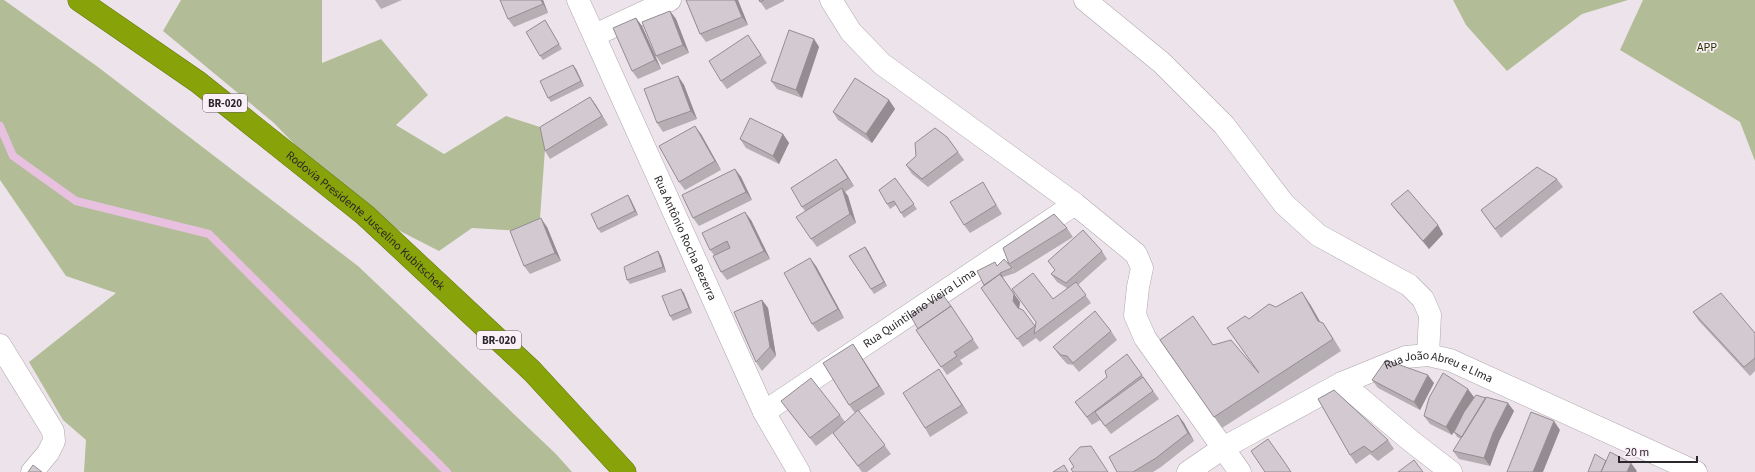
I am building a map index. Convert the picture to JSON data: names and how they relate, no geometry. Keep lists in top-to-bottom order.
{
  "streets": {
    "highway": ["BR-020", "Rodovia Presidente Juscelino Kubitschek"],
    "street": ["Rua Antônio Rocha Bezerra", "Rua Quintilano Vieira Lima", "Rua João Abreu e LIma"]
  },
  "crossings": [
    ["Rua Antônio Rocha Bezerra", "Rua Quintilano Vieira Lima"]
  ],
  "parks": ["APP"],
  "scale_bar": "20 m"
}
